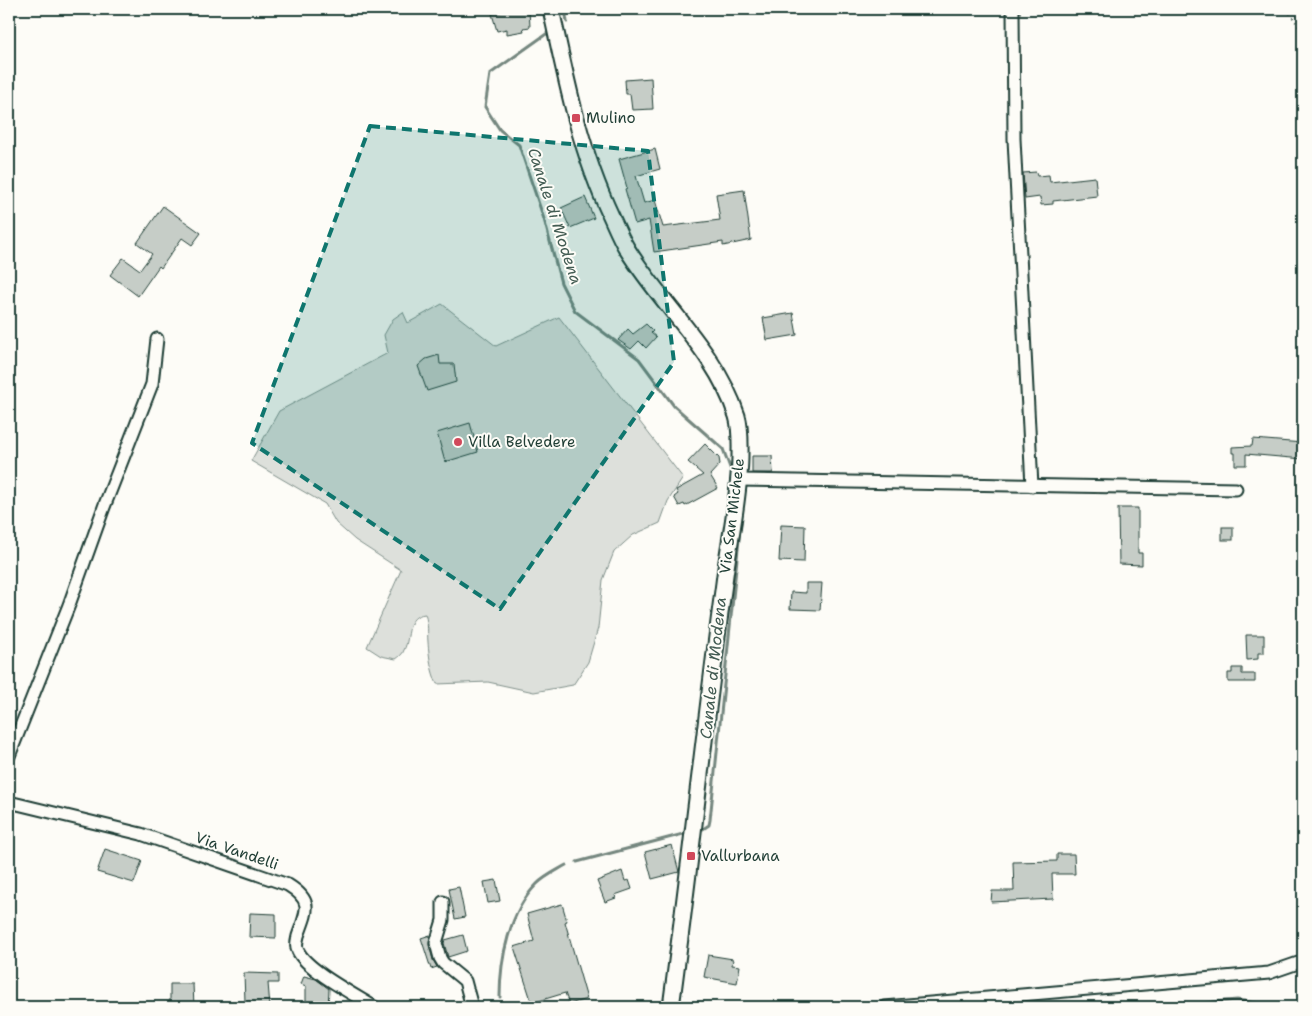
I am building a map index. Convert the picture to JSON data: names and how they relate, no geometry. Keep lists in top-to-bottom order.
{
  "streets": {
    "main road": ["Via San Michele"],
    "street": ["Via Vandelli"]
  },
  "water": ["Canale di Modena"],
  "places": {
    "transit": ["Mulino", "Vallurbana"],
    "other": ["Villa Belvedere"]
  }
}
